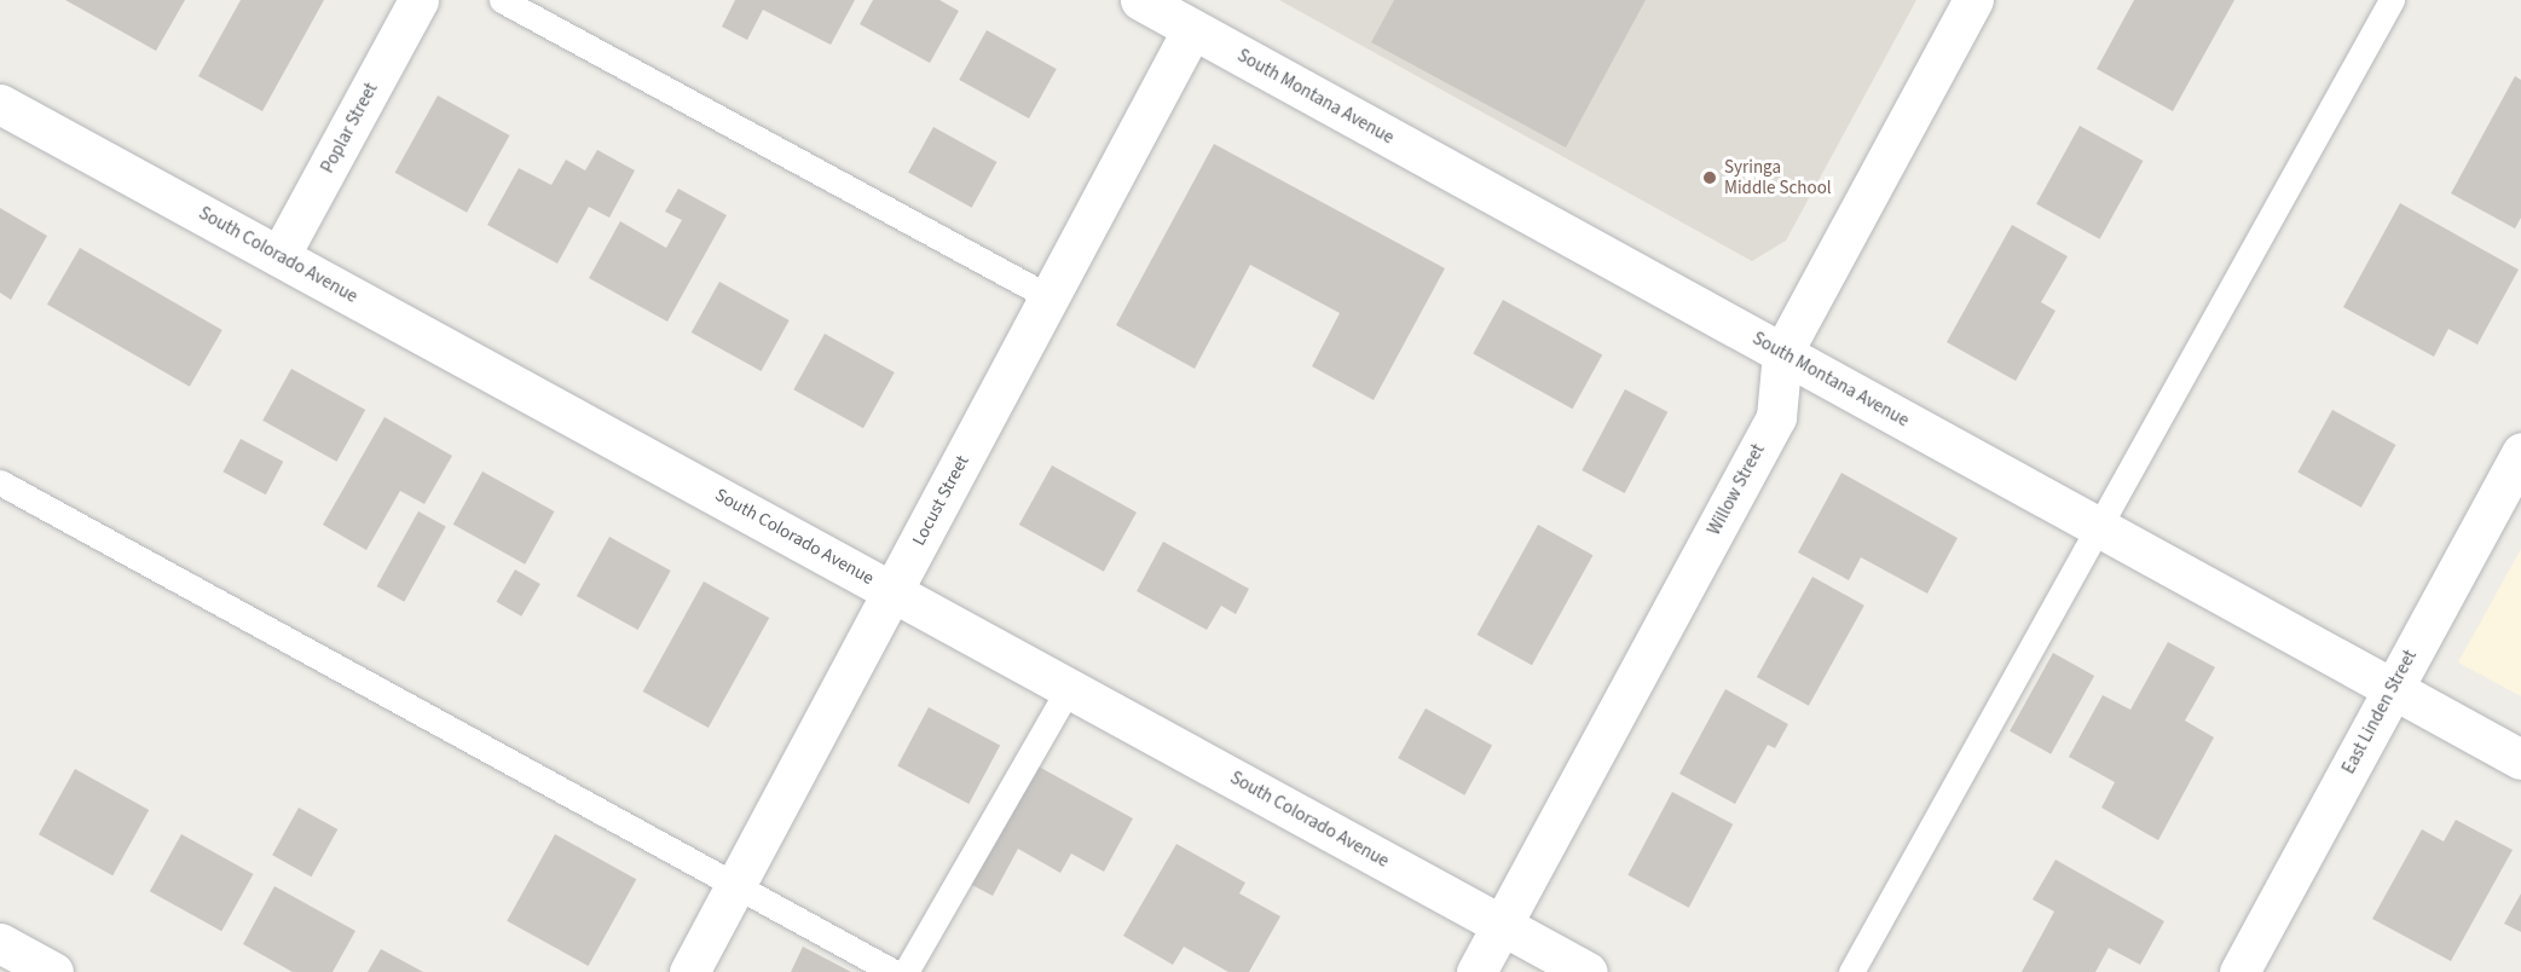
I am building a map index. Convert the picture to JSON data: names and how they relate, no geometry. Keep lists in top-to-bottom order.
{
  "streets": {
    "street": [
      "South Montana Avenue",
      "Poplar Street",
      "South Colorado Avenue",
      "Willow Street",
      "Locust Street",
      "East Linden Street"
    ]
  },
  "crossings": [
    ["South Montana Avenue", "Willow Street"],
    ["South Montana Avenue", "Locust Street"],
    ["South Montana Avenue", "East Linden Street"],
    ["Poplar Street", "South Colorado Avenue"],
    ["South Colorado Avenue", "Willow Street"],
    ["South Colorado Avenue", "Locust Street"]
  ],
  "places": ["Syringa Middle School"]
}
